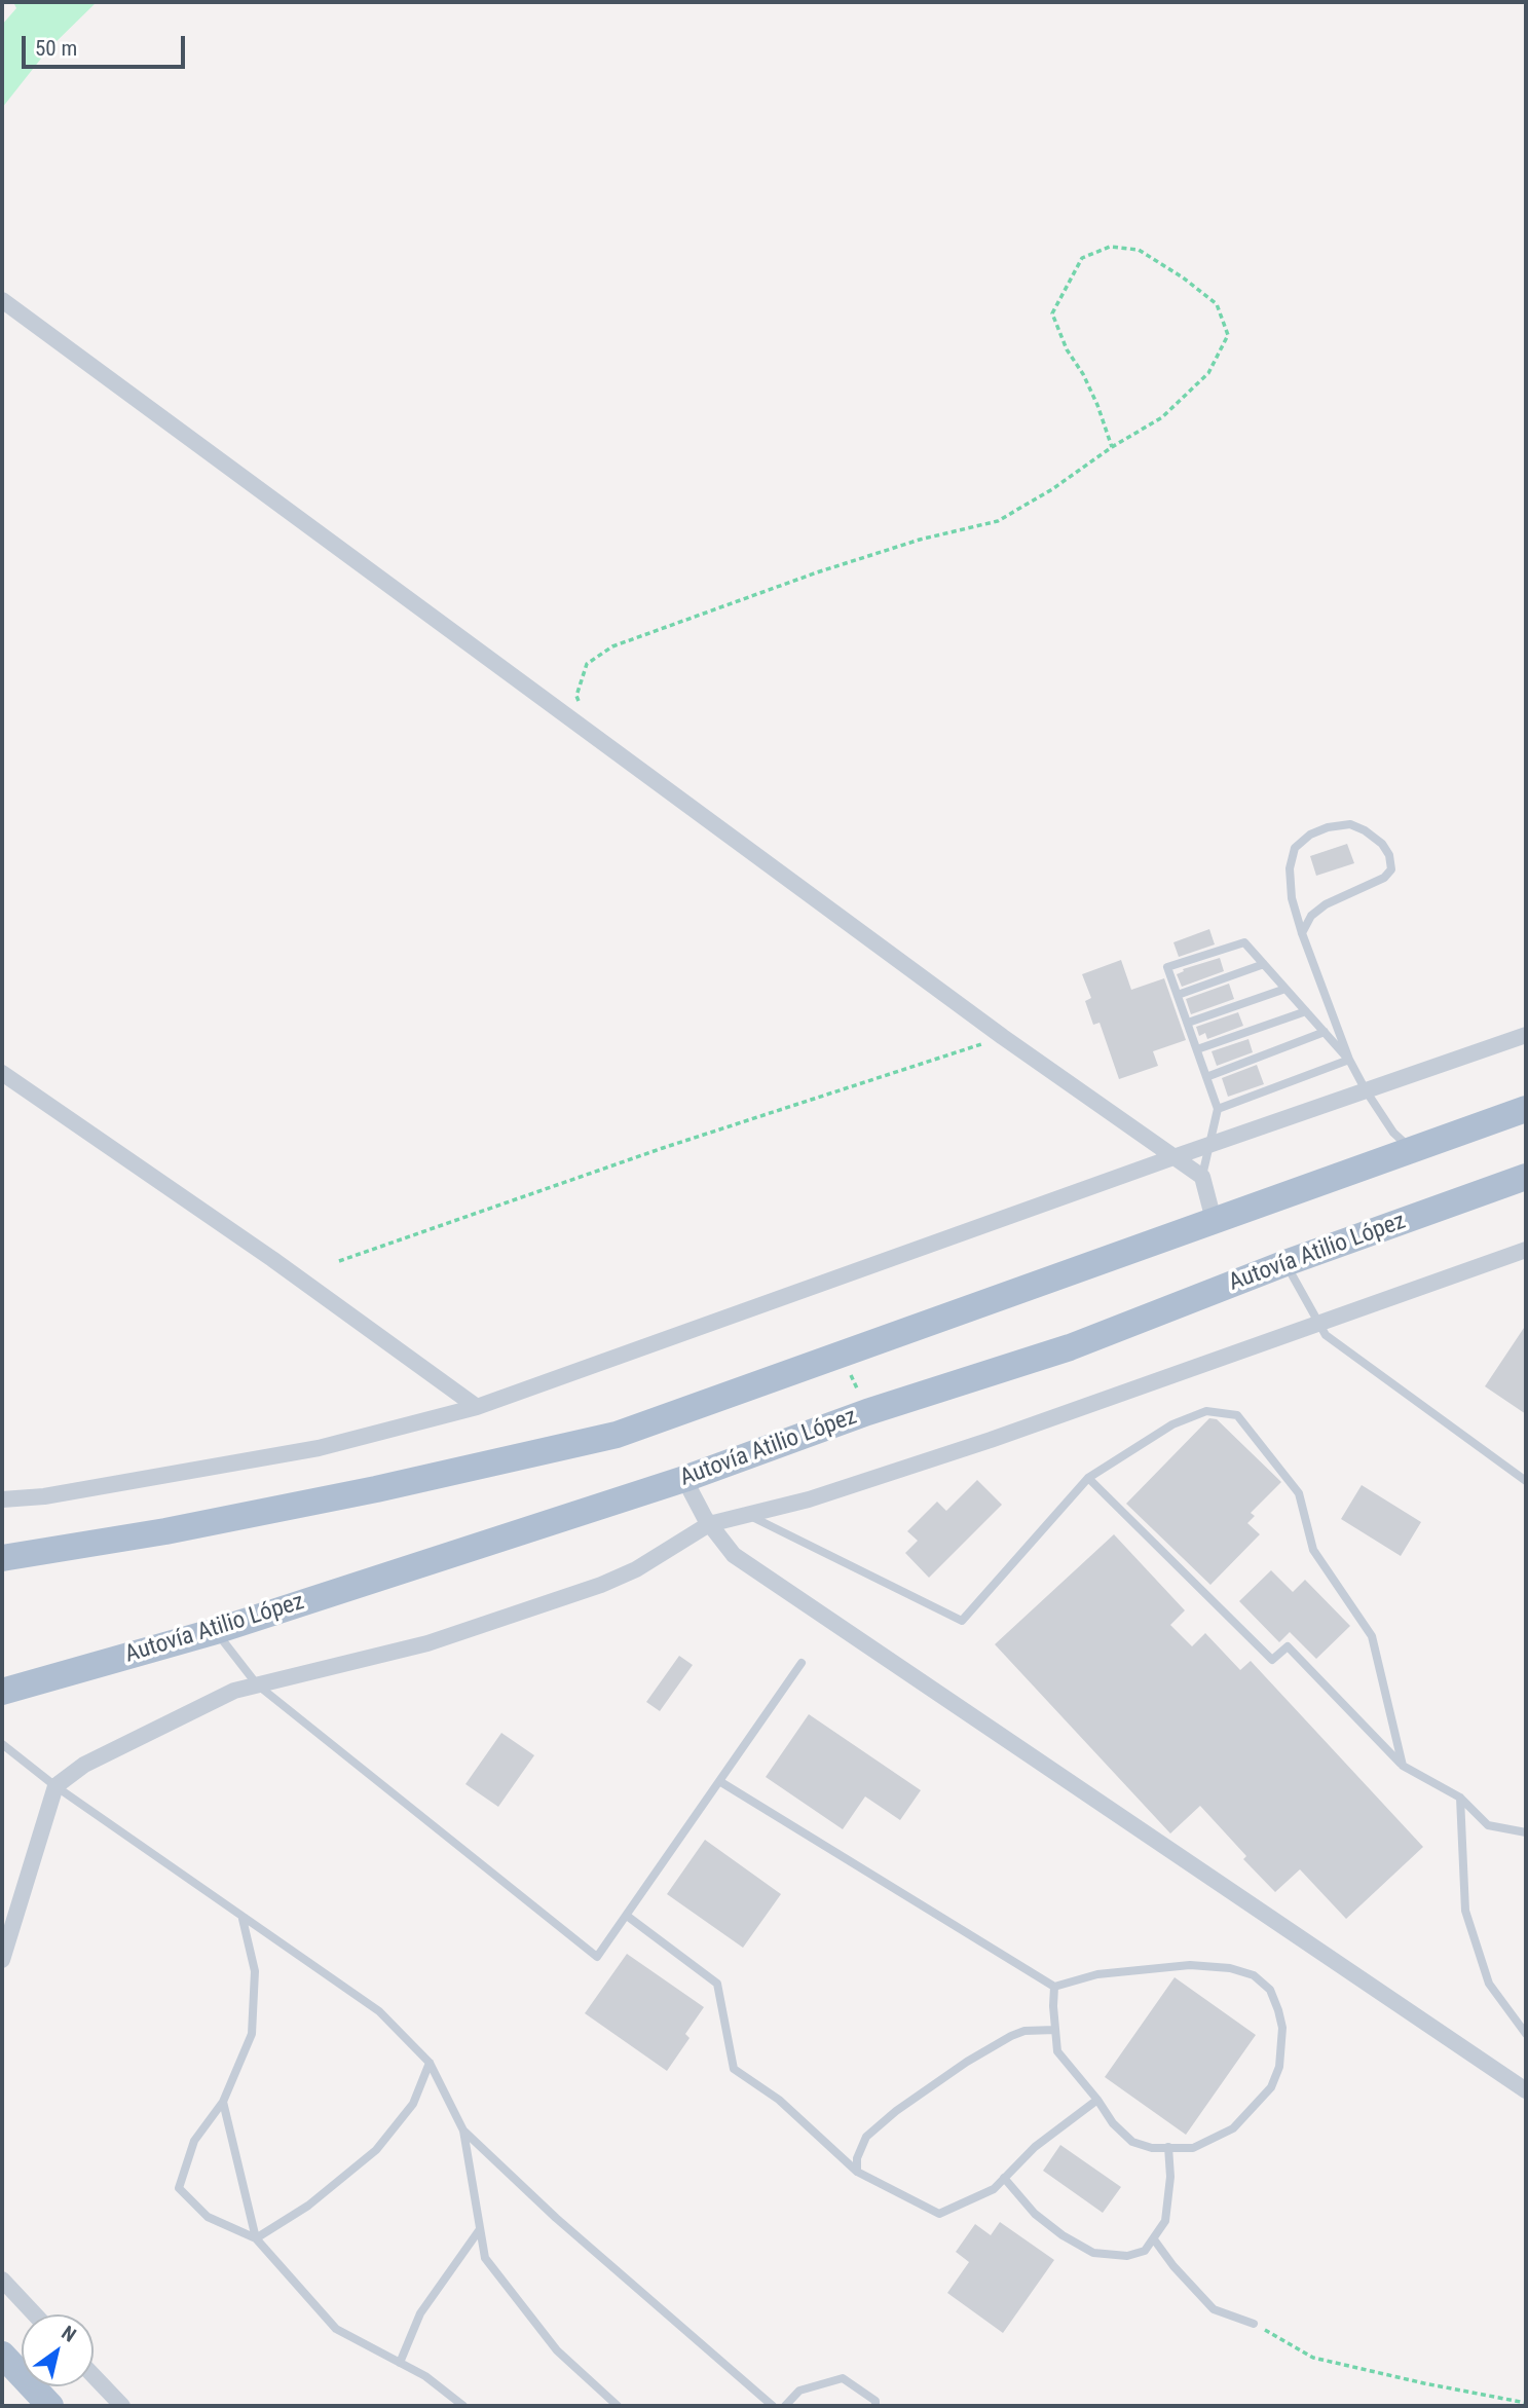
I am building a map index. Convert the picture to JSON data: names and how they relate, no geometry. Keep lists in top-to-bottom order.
{
  "streets": {
    "main road": ["Autovía Atilio López"]
  },
  "scale_bar": "50 m",
  "north": "top right"
}
